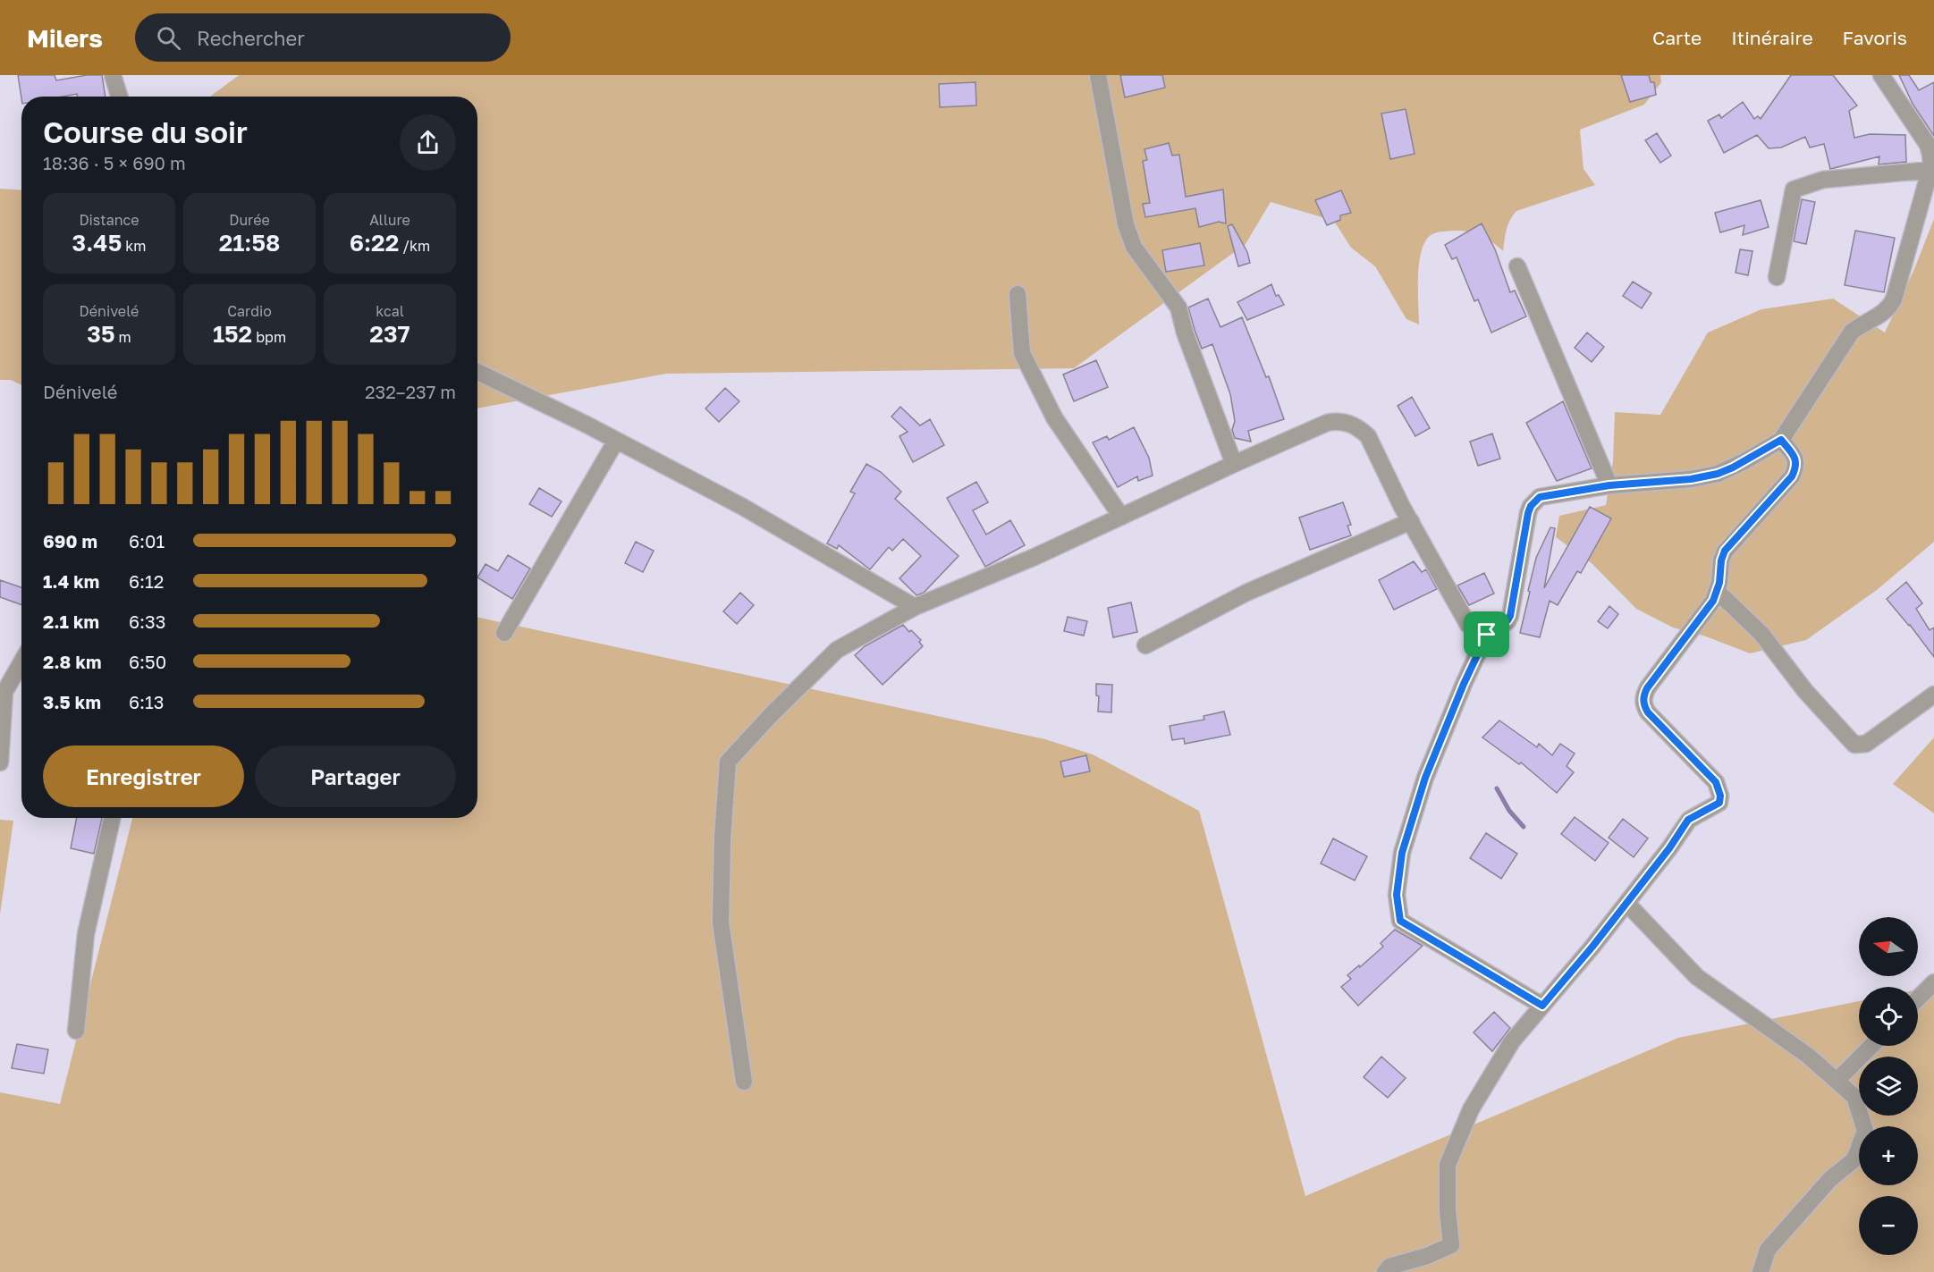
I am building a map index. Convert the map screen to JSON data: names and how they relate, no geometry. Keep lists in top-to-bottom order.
{
  "north": "left",
  "page": {
    "header": "Milers",
    "search": "Rechercher",
    "nav": ["Carte", "Itinéraire", "Favoris"],
    "heading": ["Course du soir", "18:36 · 5 × 690 m"],
    "stats": [
      ["Distance", "3.45 km"],
      ["Durée", "21:58"],
      ["Allure", "6:22 /km"],
      ["Dénivelé", "35 m"],
      ["Cardio", "152 bpm"],
      ["kcal", "237"]
    ],
    "chart": ["Dénivelé", "232–237 m"],
    "list": [
      {
        "name": "690 m",
        "note": "6:01"
      },
      {
        "name": "1.4 km",
        "note": "6:12"
      },
      {
        "name": "2.1 km",
        "note": "6:33"
      },
      {
        "name": "2.8 km",
        "note": "6:50"
      },
      {
        "name": "3.5 km",
        "note": "6:13"
      }
    ],
    "buttons": ["Enregistrer", "Partager"],
    "map_buttons": ["+", "−"]
  }
}
